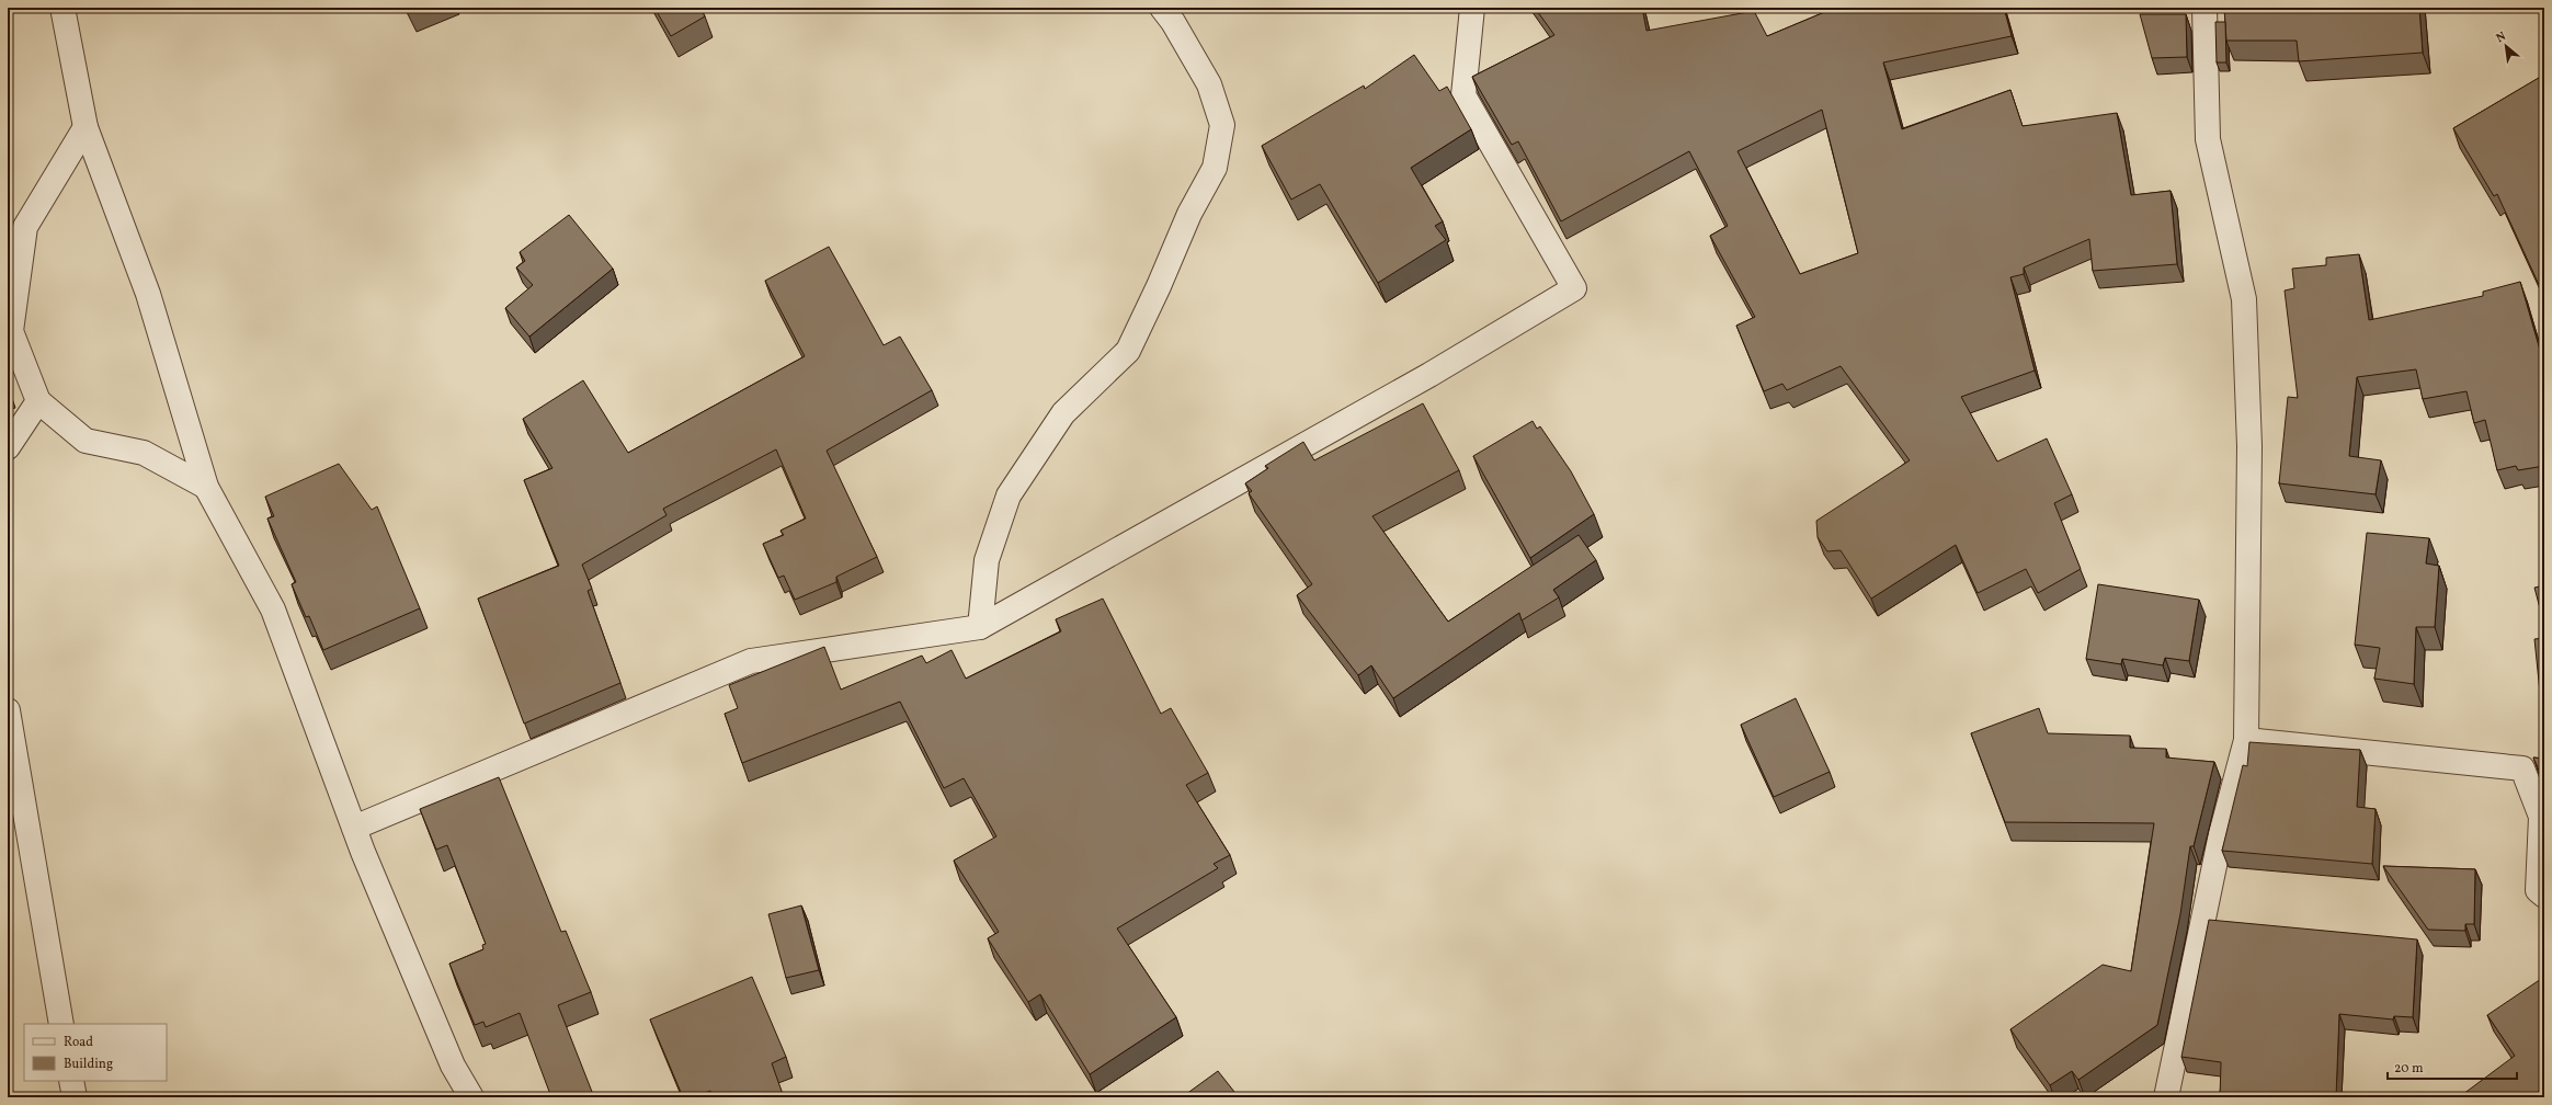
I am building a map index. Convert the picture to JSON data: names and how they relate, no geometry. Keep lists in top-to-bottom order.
{
  "legend": ["Road", "Building"],
  "scale_bar": "20 m",
  "north": "top left"
}
